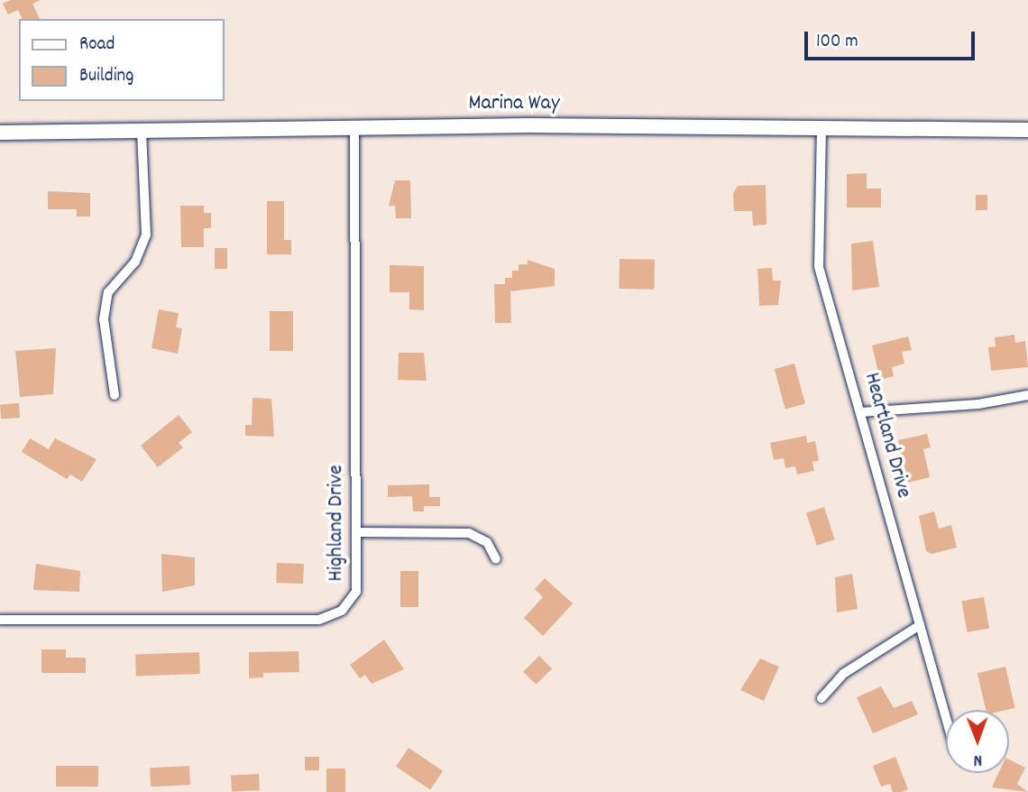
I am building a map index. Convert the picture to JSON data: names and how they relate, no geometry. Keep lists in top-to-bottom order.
{
  "streets": {
    "street": ["Marina Way", "Heartland Drive", "Highland Drive"]
  },
  "crossings": [
    ["Marina Way", "Heartland Drive"],
    ["Marina Way", "Highland Drive"]
  ],
  "legend": ["Road", "Building"],
  "scale_bar": "100 m",
  "north": "bottom"
}
